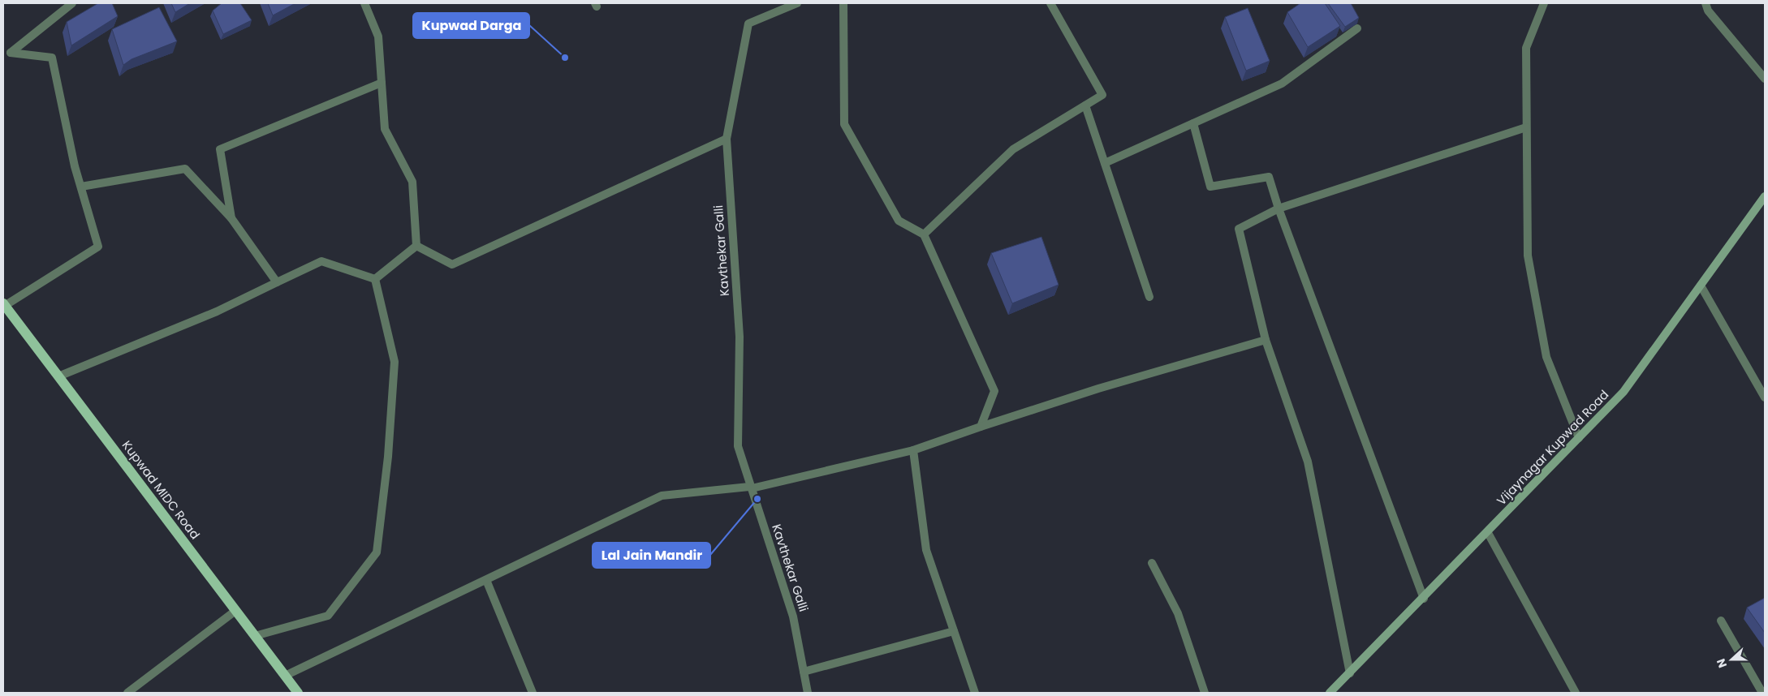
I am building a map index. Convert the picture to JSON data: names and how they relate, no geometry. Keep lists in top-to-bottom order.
{
  "streets": {
    "main road": ["Kupwad MIDC Road"],
    "street": ["Kavthekar Galli", "Vijaynagar Kupwad Road"]
  },
  "places": ["Kupwad Darga", "Lal Jain Mandir"],
  "north": "left"
}
